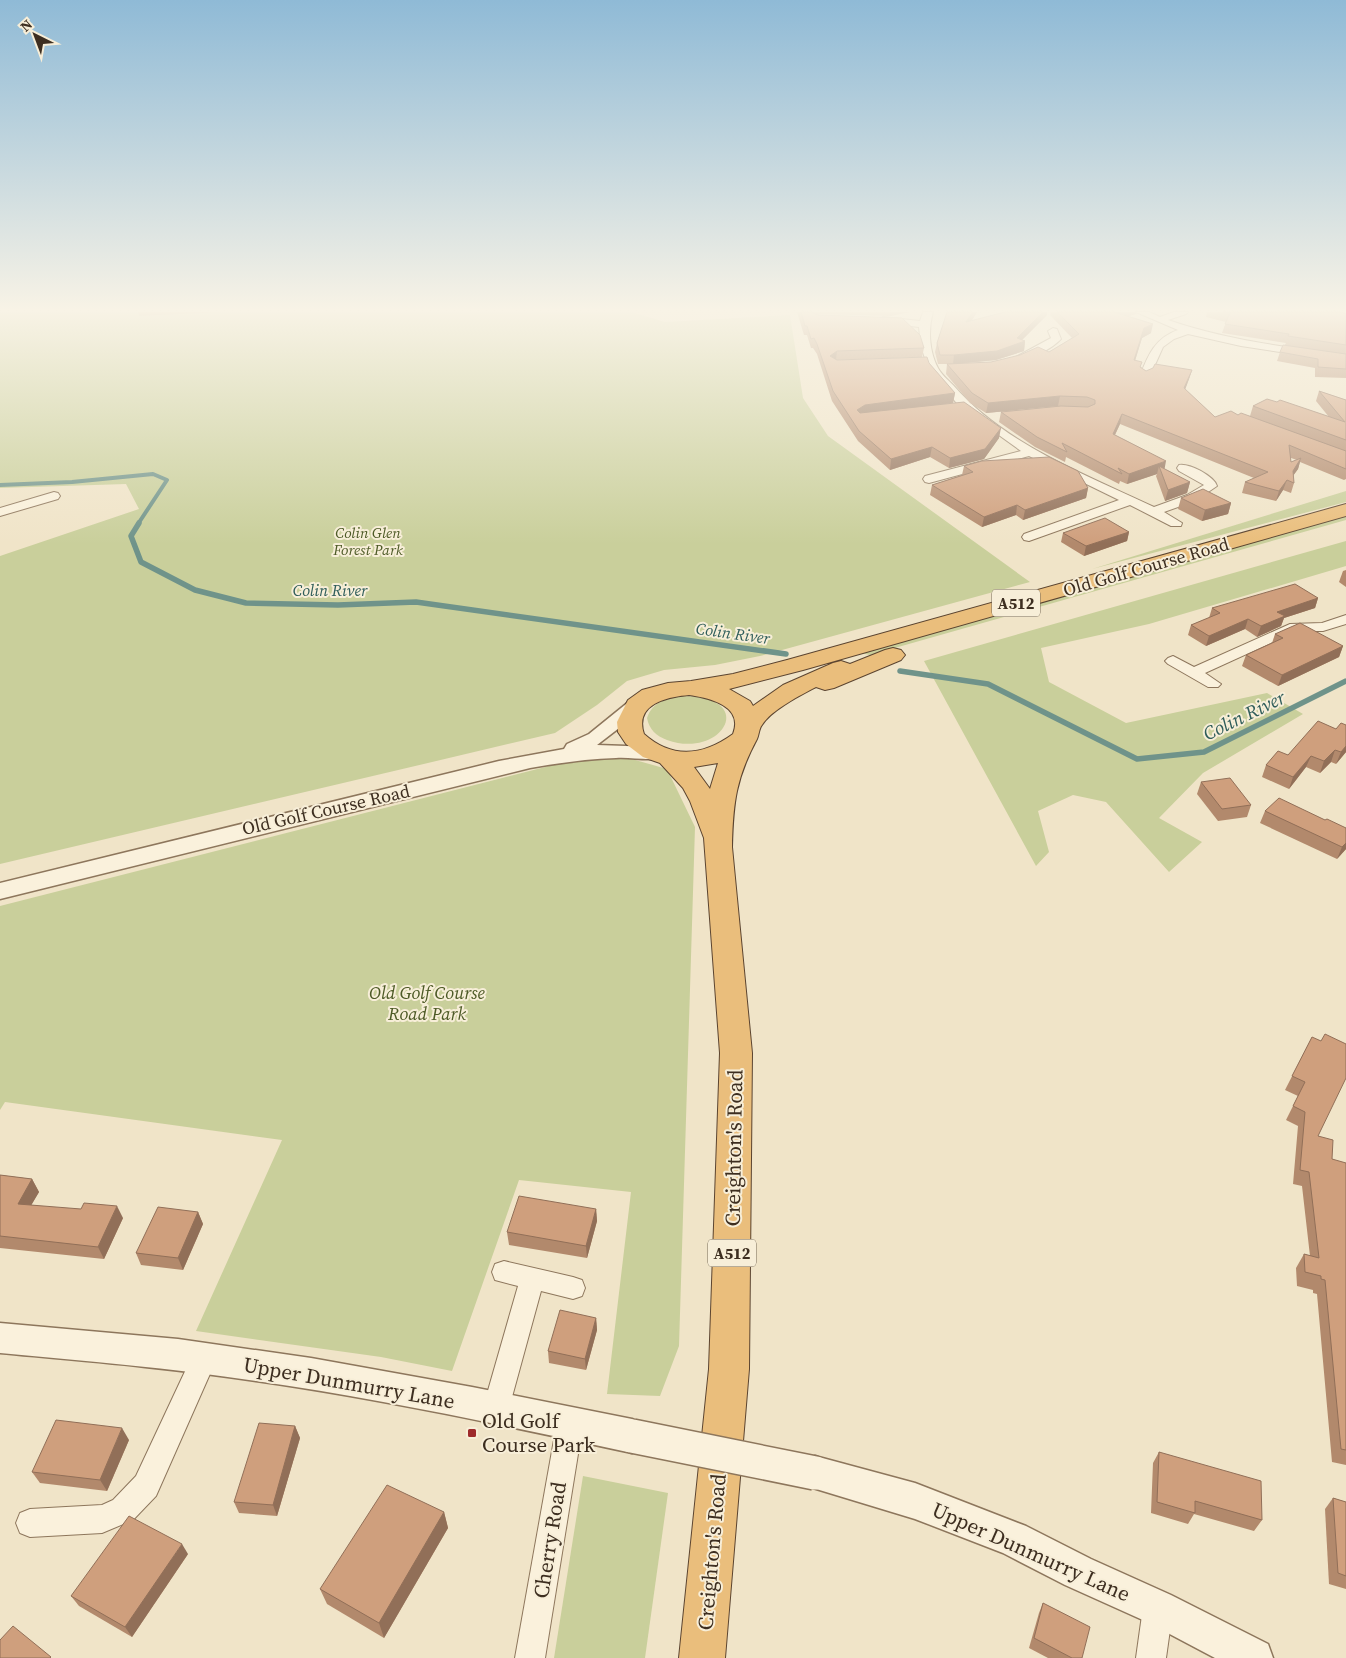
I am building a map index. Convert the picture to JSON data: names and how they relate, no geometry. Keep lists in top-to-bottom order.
{
  "streets": {
    "highway": ["Old Golf Course Road", "A512", "Creighton's Road"],
    "street": ["Upper Dunmurry Lane", "Cherry Road"]
  },
  "crossings": [
    ["Old Golf Course Road", "A512"],
    ["Old Golf Course Road", "Creighton's Road"],
    ["A512", "Creighton's Road"],
    ["Upper Dunmurry Lane", "Cherry Road"]
  ],
  "water": ["Colin River"],
  "parks": ["Colin Glen Forest Park", "Old Golf Course Road Park"],
  "places": {
    "transit": ["Old Golf Course Park"]
  },
  "north": "top left"
}
